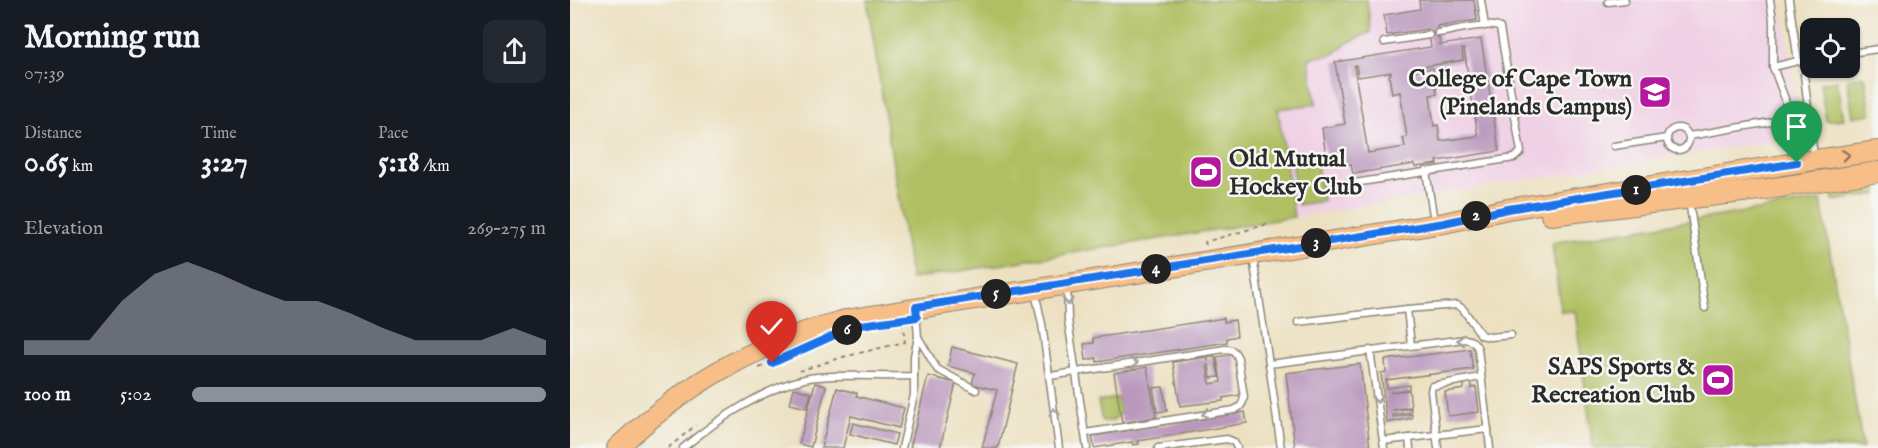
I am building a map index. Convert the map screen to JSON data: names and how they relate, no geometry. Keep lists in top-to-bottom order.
{
  "places": {
    "school or university": ["College of Cape Town (Pinelands Campus)"],
    "sports": ["Old Mutual Hockey Club", "SAPS Sports & Recreation Club"]
  },
  "page": {
    "heading": ["Morning run", "07:39"],
    "stats": [
      ["Distance", "0.65 km"],
      ["Time", "3:27"],
      ["Pace", "5:18 /km"]
    ],
    "pins": [
      "1",
      "2",
      "3",
      "4",
      "5",
      "6"
    ],
    "chart": ["Elevation", "269–275 m"],
    "list": [
      {
        "name": "100 m",
        "note": "5:02"
      }
    ]
  }
}
